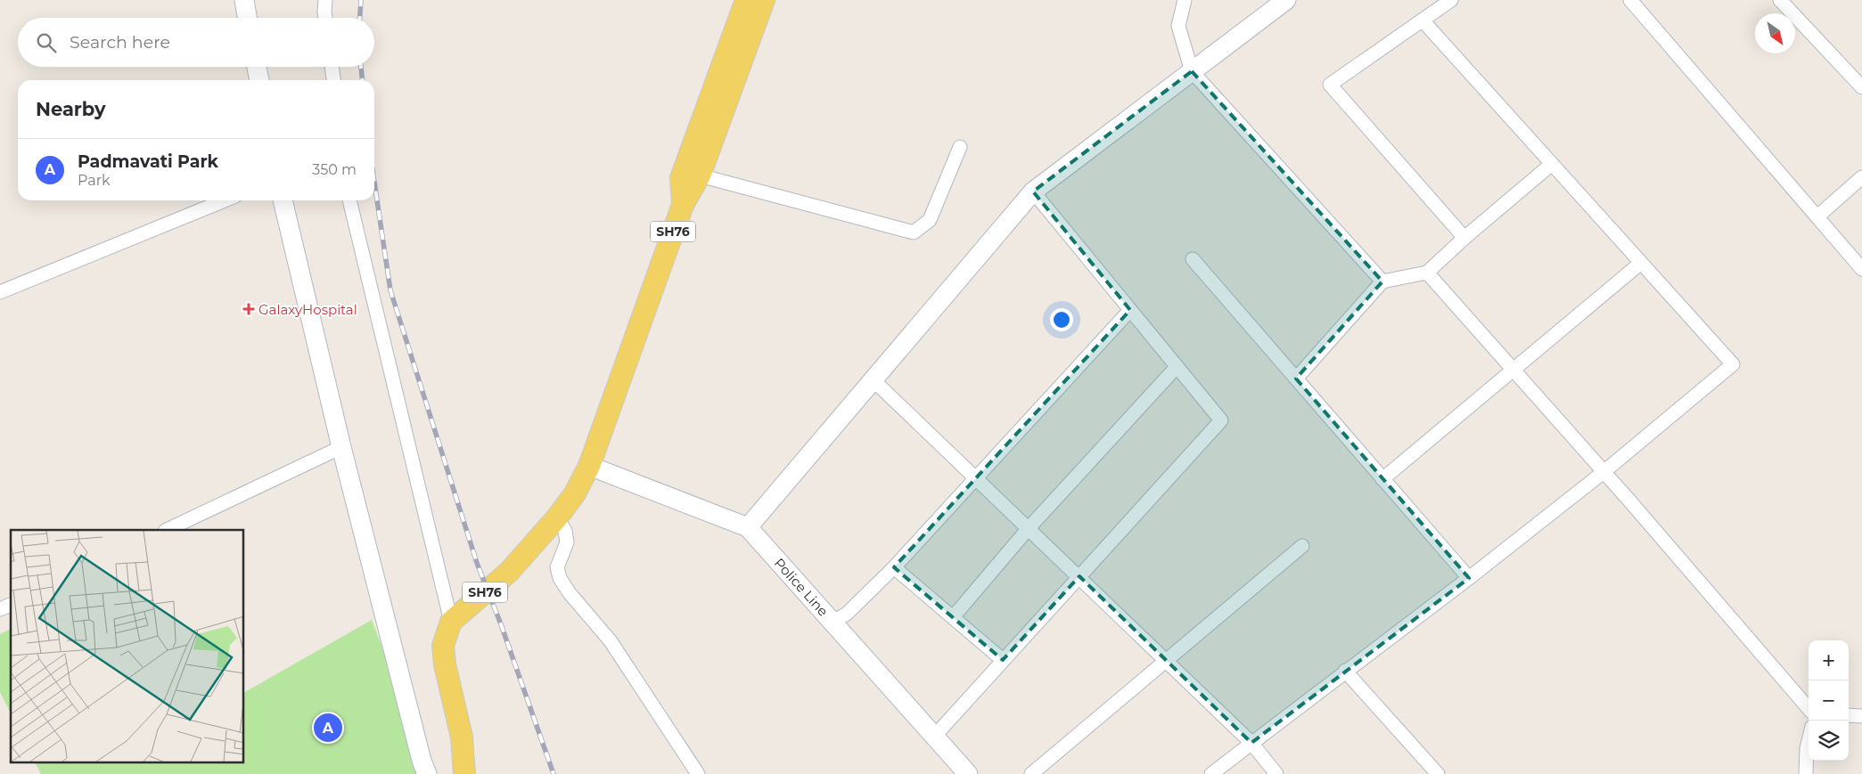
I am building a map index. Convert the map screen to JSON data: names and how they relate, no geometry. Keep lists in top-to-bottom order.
{
  "streets": {
    "main road": ["SH76"],
    "street": ["Police Line"]
  },
  "crossings": [
    ["SH76", "Police Line"]
  ],
  "places": {
    "health": ["GalaxyHospital"]
  },
  "north": "bottom right",
  "page": {
    "search": "Search here",
    "heading": "Nearby",
    "list": [
      {
        "mark": "A",
        "name": "Padmavati Park",
        "note": "Park",
        "value": "350 m"
      }
    ],
    "map_buttons": ["+", "−"],
    "pins": "A"
  }
}
